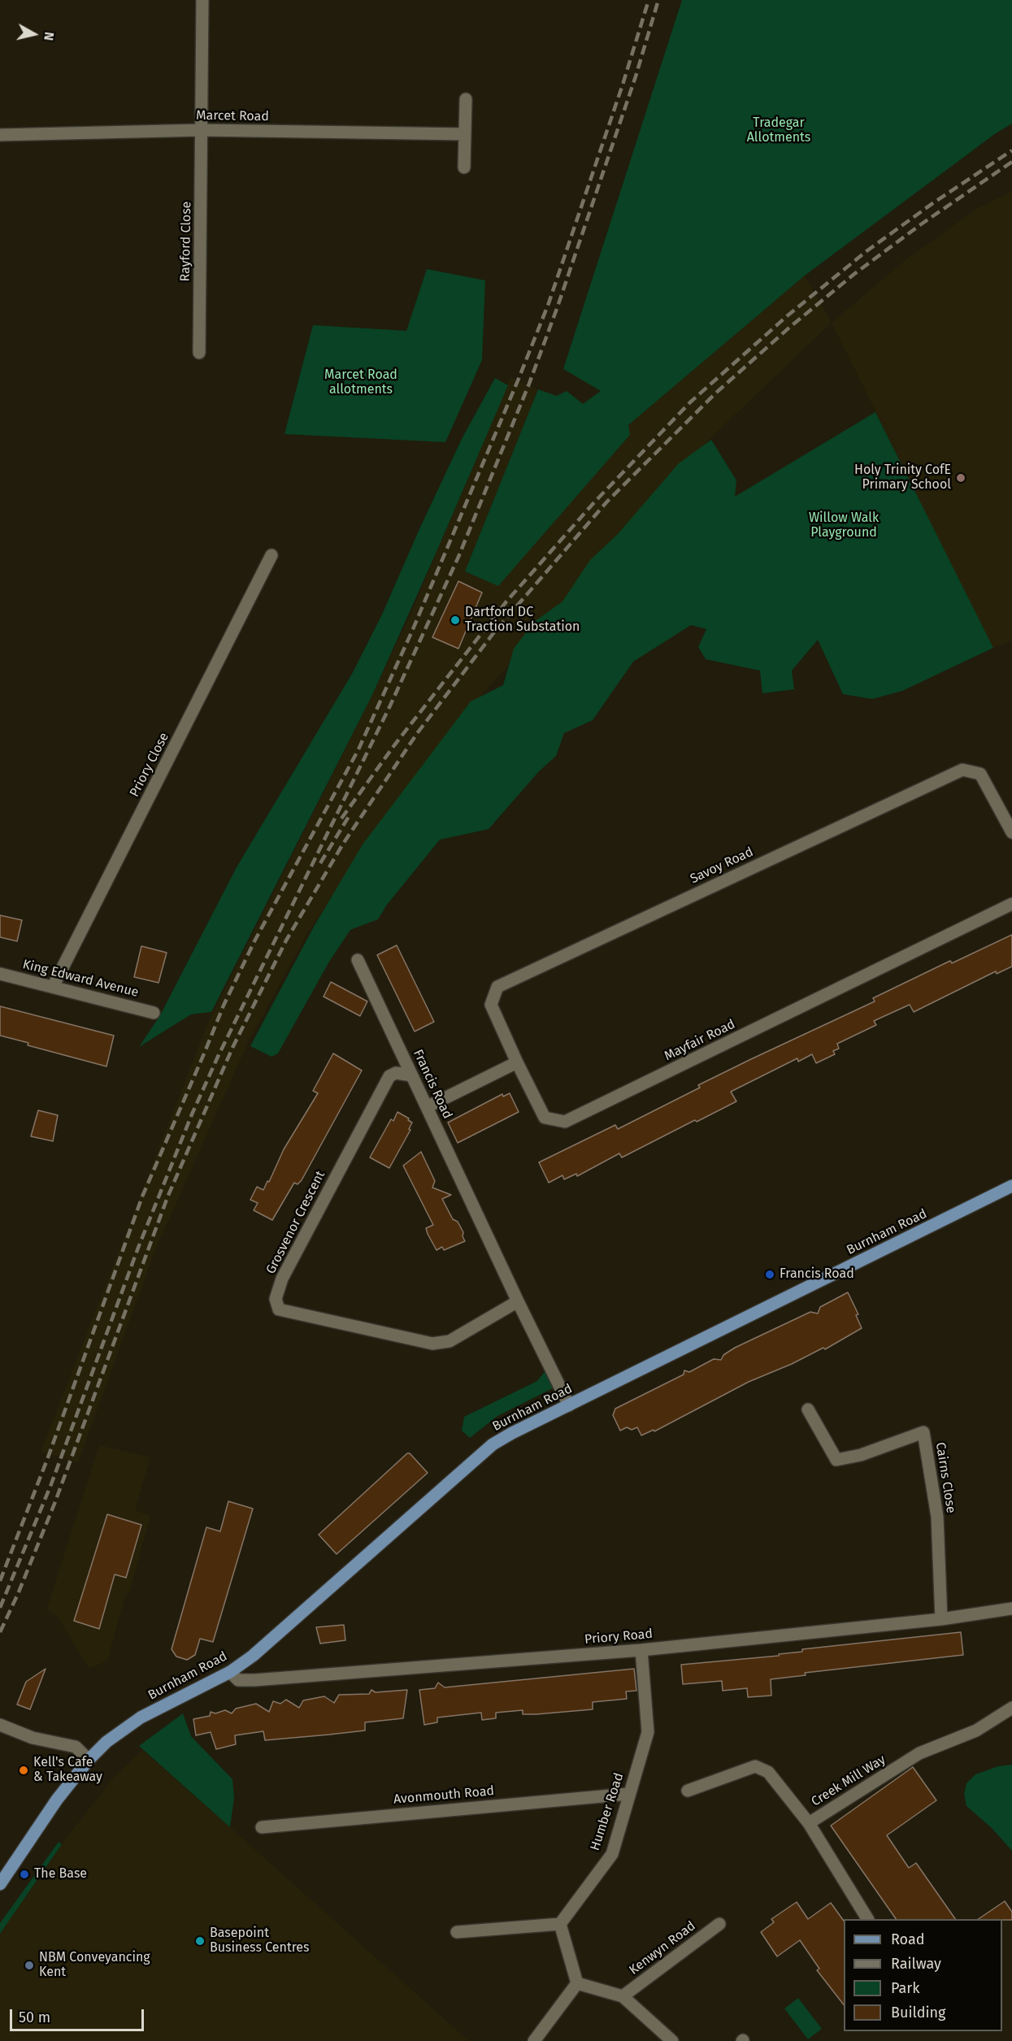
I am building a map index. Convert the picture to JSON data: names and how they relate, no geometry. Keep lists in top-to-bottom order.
{
  "streets": {
    "main road": ["Burnham Road"],
    "street": [
      "Marcet Road",
      "Rayford Close",
      "Priory Close",
      "Savoy Road",
      "King Edward Avenue",
      "Mayfair Road",
      "Francis Road",
      "Grosvenor Crescent",
      "Cairns Close",
      "Priory Road",
      "Creek Mill Way",
      "Avonmouth Road",
      "Humber Road",
      "Kenwyn Road"
    ]
  },
  "crossings": [
    ["Marcet Road", "Rayford Close"],
    ["Priory Close", "King Edward Avenue"],
    ["Savoy Road", "Mayfair Road"],
    ["Francis Road", "Grosvenor Crescent"],
    ["Francis Road", "Burnham Road"],
    ["Burnham Road", "Priory Road"],
    ["Cairns Close", "Priory Road"],
    ["Priory Road", "Humber Road"],
    ["Avonmouth Road", "Humber Road"]
  ],
  "parks": ["Tradegar Allotments", "Marcet Road allotments", "Willow Walk Playground"],
  "places": [
    "Holy Trinity CofE Primary School",
    "Dartford DC Traction Substation",
    "Francis Road",
    "Kell's Cafe & Takeaway",
    "The Base",
    "Basepoint Business Centres",
    "NBM Conveyancing Kent"
  ],
  "legend": [
    "Road",
    "Railway",
    "Park",
    "Building"
  ],
  "scale_bar": "50 m",
  "north": "right"
}
